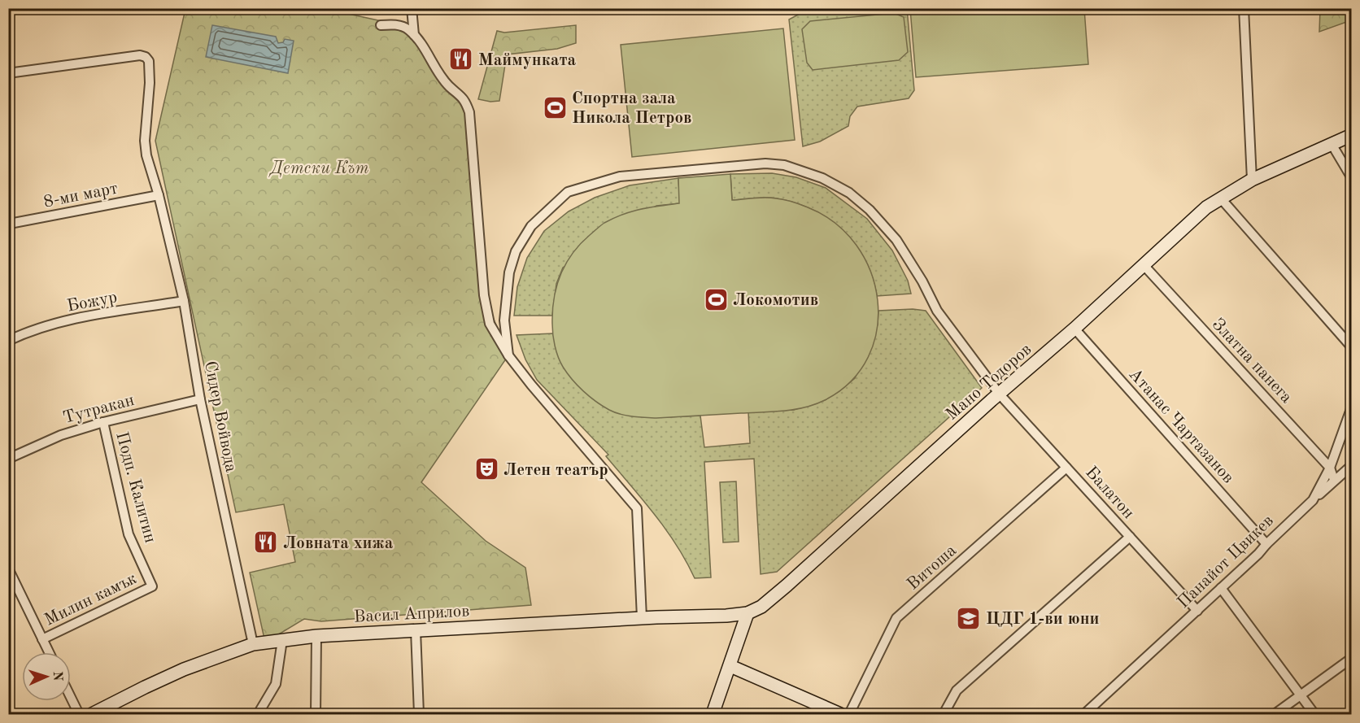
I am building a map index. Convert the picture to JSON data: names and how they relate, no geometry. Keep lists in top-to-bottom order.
{
  "streets": {
    "street": [
      "8-ми март",
      "Божур",
      "Златна панега",
      "Мано Тодоров",
      "Тутракан",
      "Сидер Войвода",
      "Атанас Чартазанов",
      "Подп. Калитин",
      "Балатон",
      "Панайот Цвикев",
      "Витоша",
      "Милин камък",
      "Васил Априлов"
    ]
  },
  "crossings": [
    ["8-ми март", "Сидер Войвода"],
    ["Божур", "Сидер Войвода"],
    ["Златна панега", "Мано Тодоров"],
    ["Златна панега", "Панайот Цвикев"],
    ["Мано Тодоров", "Атанас Чартазанов"],
    ["Мано Тодоров", "Балатон"],
    ["Мано Тодоров", "Васил Априлов"],
    ["Тутракан", "Сидер Войвода"],
    ["Тутракан", "Подп. Калитин"],
    ["Сидер Войвода", "Васил Априлов"],
    ["Атанас Чартазанов", "Панайот Цвикев"],
    ["Подп. Калитин", "Милин камък"],
    ["Балатон", "Панайот Цвикев"],
    ["Балатон", "Витоша"]
  ],
  "parks": ["Детски Кът"],
  "places": {
    "restaurant": ["Маймунката", "Ловната хижа"],
    "sports": ["Спортна зала Никола Петров", "Локомотив"],
    "theatre": ["Летен театър"],
    "school or university": ["ЦДГ 1-ви юни"]
  },
  "north": "right"
}
